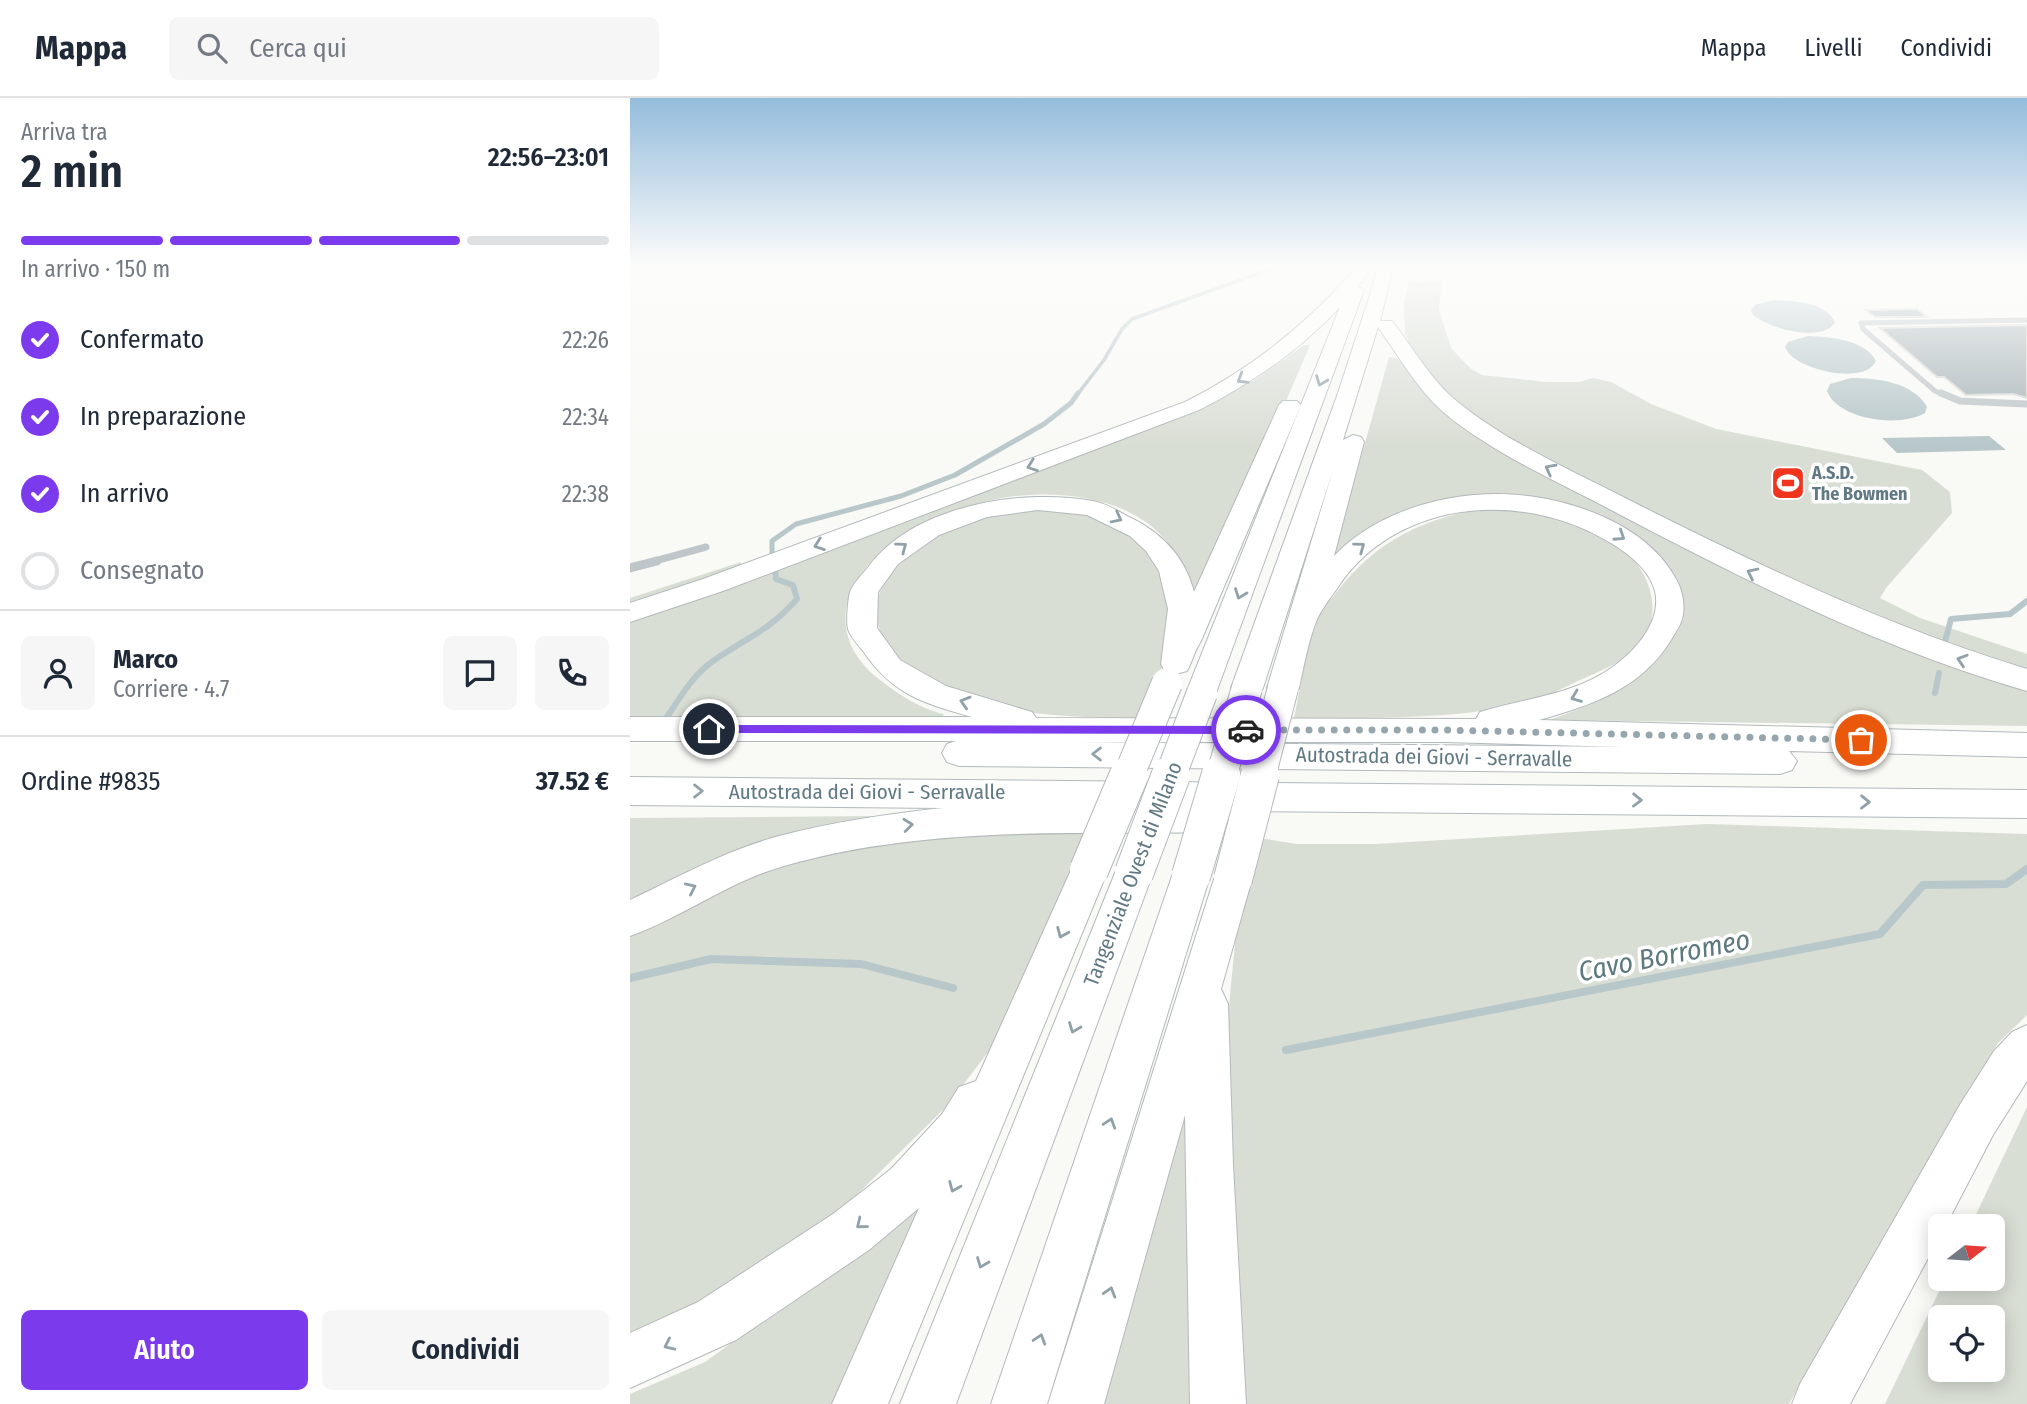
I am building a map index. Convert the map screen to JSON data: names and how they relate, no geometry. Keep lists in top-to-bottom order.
{
  "streets": {
    "highway": ["Autostrada dei Giovi - Serravalle", "Tangenziale Ovest di Milano"]
  },
  "water": ["Cavo Borromeo"],
  "places": {
    "sports": ["A.S.D. The Bowmen"]
  },
  "north": "right",
  "page": {
    "header": "Mappa",
    "search": "Cerca qui",
    "nav": ["Mappa", "Livelli", "Condividi"],
    "heading": ["2 min", "Arriva tra", "22:56–23:01"],
    "panel": [
      "Marco",
      "Corriere · 4.7",
      "Ordine #9835",
      "37.52 €"
    ],
    "bar": "In arrivo · 150 m",
    "list": [
      ["Confermato", "22:26"],
      ["In preparazione", "22:34"],
      ["In arrivo", "22:38"],
      "Consegnato"
    ],
    "buttons": ["Aiuto", "Condividi"]
  }
}
